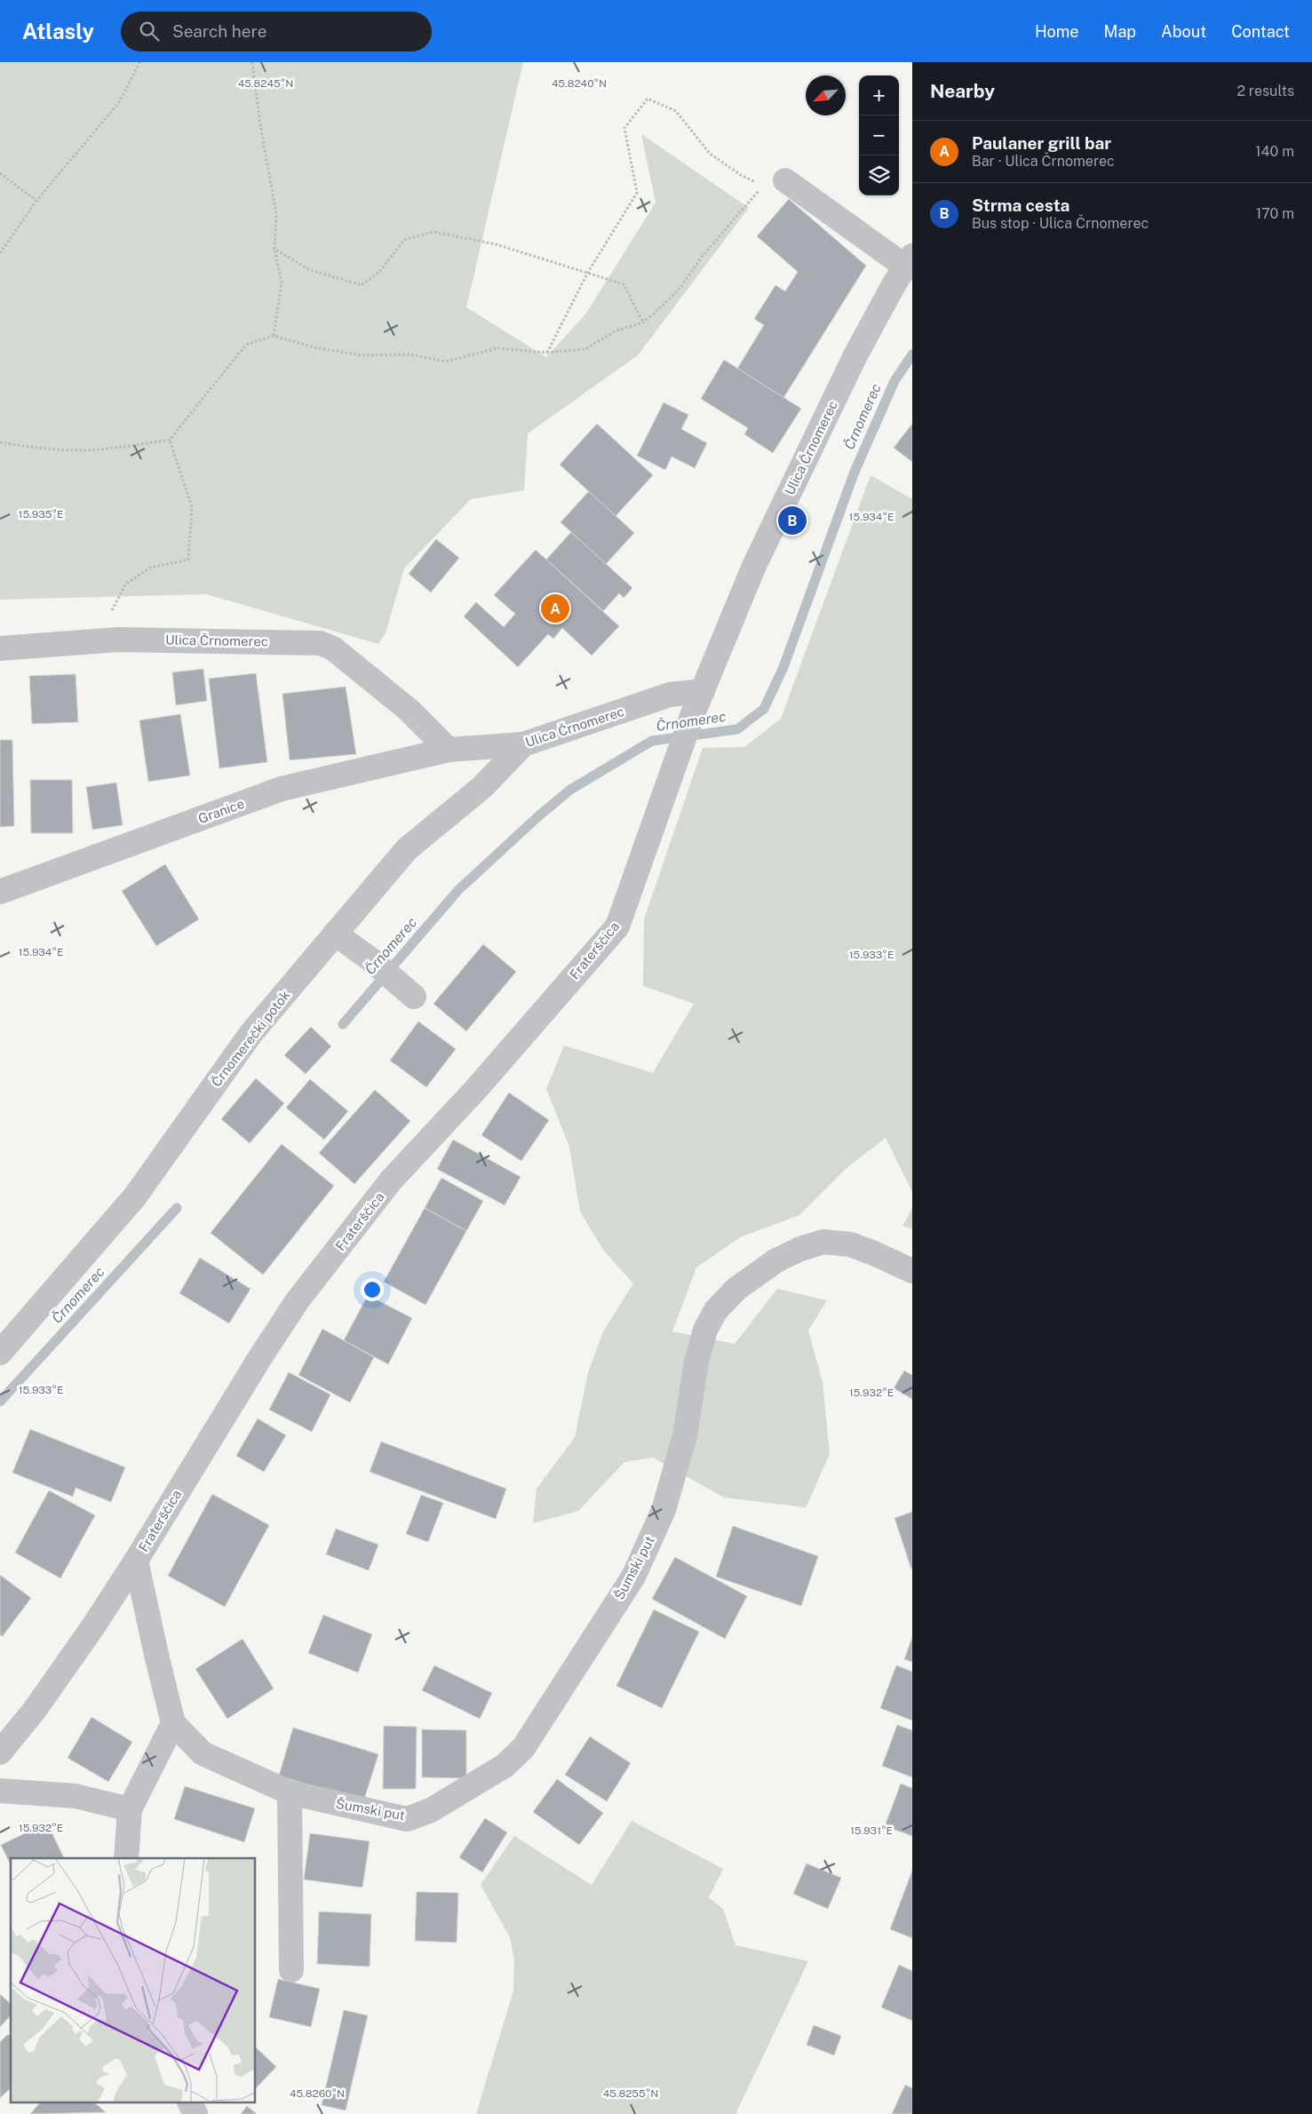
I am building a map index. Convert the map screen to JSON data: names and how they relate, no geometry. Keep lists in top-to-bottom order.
{
  "streets": {
    "street": [
      "Ulica Črnomerec",
      "Granice",
      "Fraterščica",
      "Črnomerečki potok",
      "Šumski put"
    ]
  },
  "crossings": [
    ["Ulica Črnomerec", "Granice"],
    ["Ulica Črnomerec", "Fraterščica"],
    ["Ulica Črnomerec", "Črnomerečki potok"]
  ],
  "water": ["Črnomerec"],
  "north": "bottom left",
  "page": {
    "header": "Atlasly",
    "search": "Search here",
    "nav": [
      "Home",
      "Map",
      "About",
      "Contact"
    ],
    "heading": ["Nearby", "2 results"],
    "map_buttons": ["+", "−"],
    "list": [
      {
        "mark": "A",
        "name": "Paulaner grill bar",
        "note": "Bar · Ulica Črnomerec",
        "value": "140 m"
      },
      {
        "mark": "B",
        "name": "Strma cesta",
        "note": "Bus stop · Ulica Črnomerec",
        "value": "170 m"
      }
    ],
    "pins": ["B", "A"]
  },
  "coordinates": [
    "45.8245°N",
    "45.8240°N",
    "15.935°E",
    "15.934°E",
    "15.933°E",
    "15.932°E",
    "15.931°E",
    "45.8260°N",
    "45.8255°N"
  ]
}
